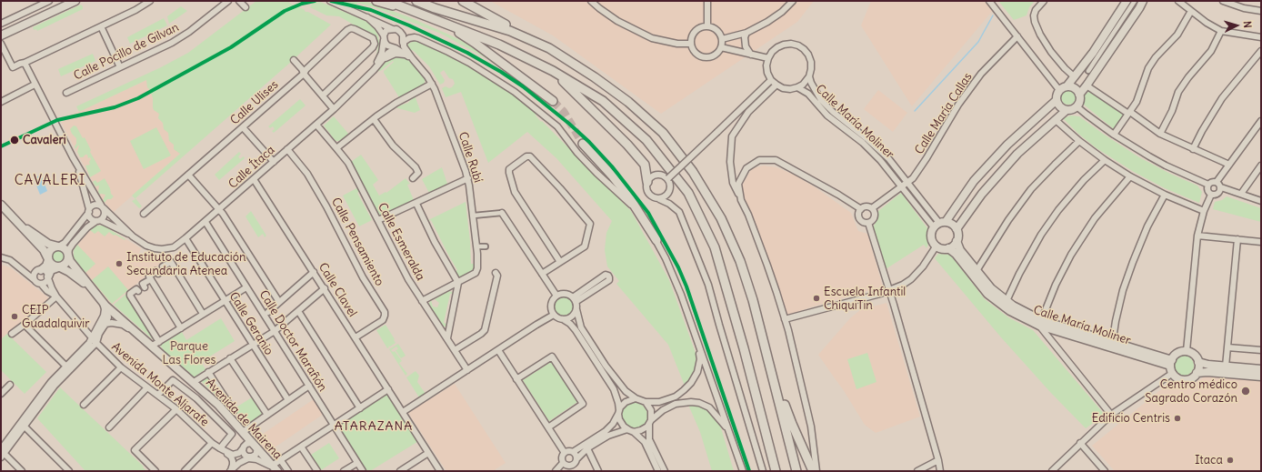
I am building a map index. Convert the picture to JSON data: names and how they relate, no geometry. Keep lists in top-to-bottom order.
{
  "streets": {
    "street": [
      "Calle Pocillo de Gilvan",
      "Calle Ulises",
      "Calle María Callas",
      "Calle María Moliner",
      "Calle Rubí",
      "Calle Ítaca",
      "Calle Pensamiento",
      "Calle Esmeralda",
      "Calle Clavel",
      "Calle Geranio",
      "Calle Doctor Marañón",
      "Avenida Monte Aljarafe",
      "Avenida de Mairena"
    ]
  },
  "crossings": [
    ["Calle María Callas", "Calle María Moliner"],
    ["Calle Rubí", "Calle Ítaca"],
    ["Calle Ítaca", "Calle Pensamiento"],
    ["Calle Ítaca", "Calle Esmeralda"],
    ["Calle Ítaca", "Calle Clavel"],
    ["Calle Ítaca", "Calle Geranio"],
    ["Calle Ítaca", "Calle Doctor Marañón"],
    ["Calle Pensamiento", "Calle Clavel"]
  ],
  "districts": ["CAVALERI", "ATARAZANA"],
  "parks": ["Parque Las Flores"],
  "places": [
    "Cavaleri",
    "Instituto de Educación Secundaria Atenea",
    "Escuela Infantil ChiquiTin",
    "CEIP Guadalquivir",
    "Centro médico Sagrado Corazón",
    "Edificio Centris",
    "Itaca"
  ],
  "north": "right"
}
